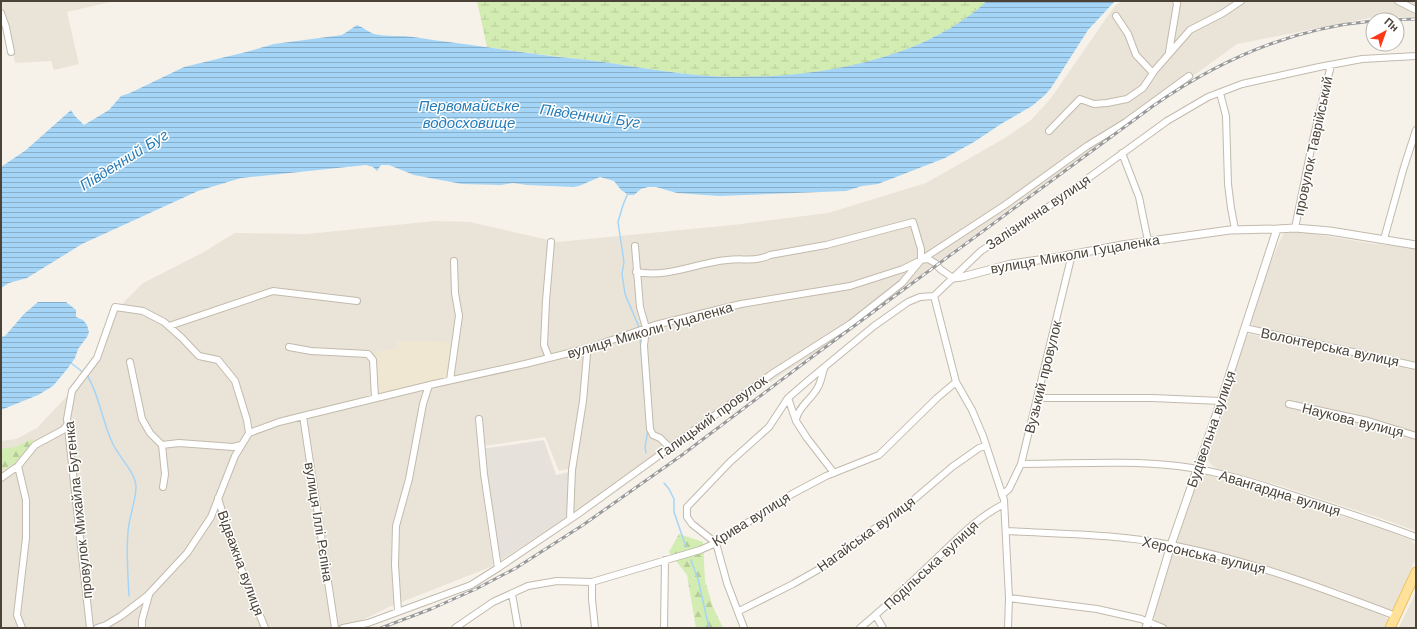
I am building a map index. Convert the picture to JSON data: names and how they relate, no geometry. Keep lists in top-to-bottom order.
{
  "streets": {
    "street": [
      "провулок Таврійський",
      "Залізнична вулиця",
      "вулиця Миколи Гуцаленка",
      "Волонтерська вулиця",
      "Вузький провулок",
      "Галицький провулок",
      "Наукова вулиця",
      "Будівельна вулиця",
      "Авангардна вулиця",
      "провулок Михайла Бутенка",
      "Крива вулиця",
      "вулиця Іллі Рєпіна",
      "Нагайська вулиця",
      "Херсонська вулиця",
      "Відважна вулиця",
      "Подільська вулиця"
    ]
  },
  "crossings": [
    ["провулок Таврійський", "Залізнична вулиця"],
    ["провулок Таврійський", "вулиця Миколи Гуцаленка"],
    ["Залізнична вулиця", "вулиця Миколи Гуцаленка"],
    ["вулиця Миколи Гуцаленка", "Вузький провулок"],
    ["вулиця Миколи Гуцаленка", "Галицький провулок"],
    ["вулиця Миколи Гуцаленка", "Будівельна вулиця"],
    ["вулиця Миколи Гуцаленка", "вулиця Іллі Рєпіна"],
    ["Волонтерська вулиця", "Будівельна вулиця"],
    ["Вузький провулок", "Авангардна вулиця"],
    ["Будівельна вулиця", "Авангардна вулиця"],
    ["Будівельна вулиця", "Херсонська вулиця"]
  ],
  "water": ["Первомайське водосховище", "Південний Буг"],
  "north": "top right"
}
